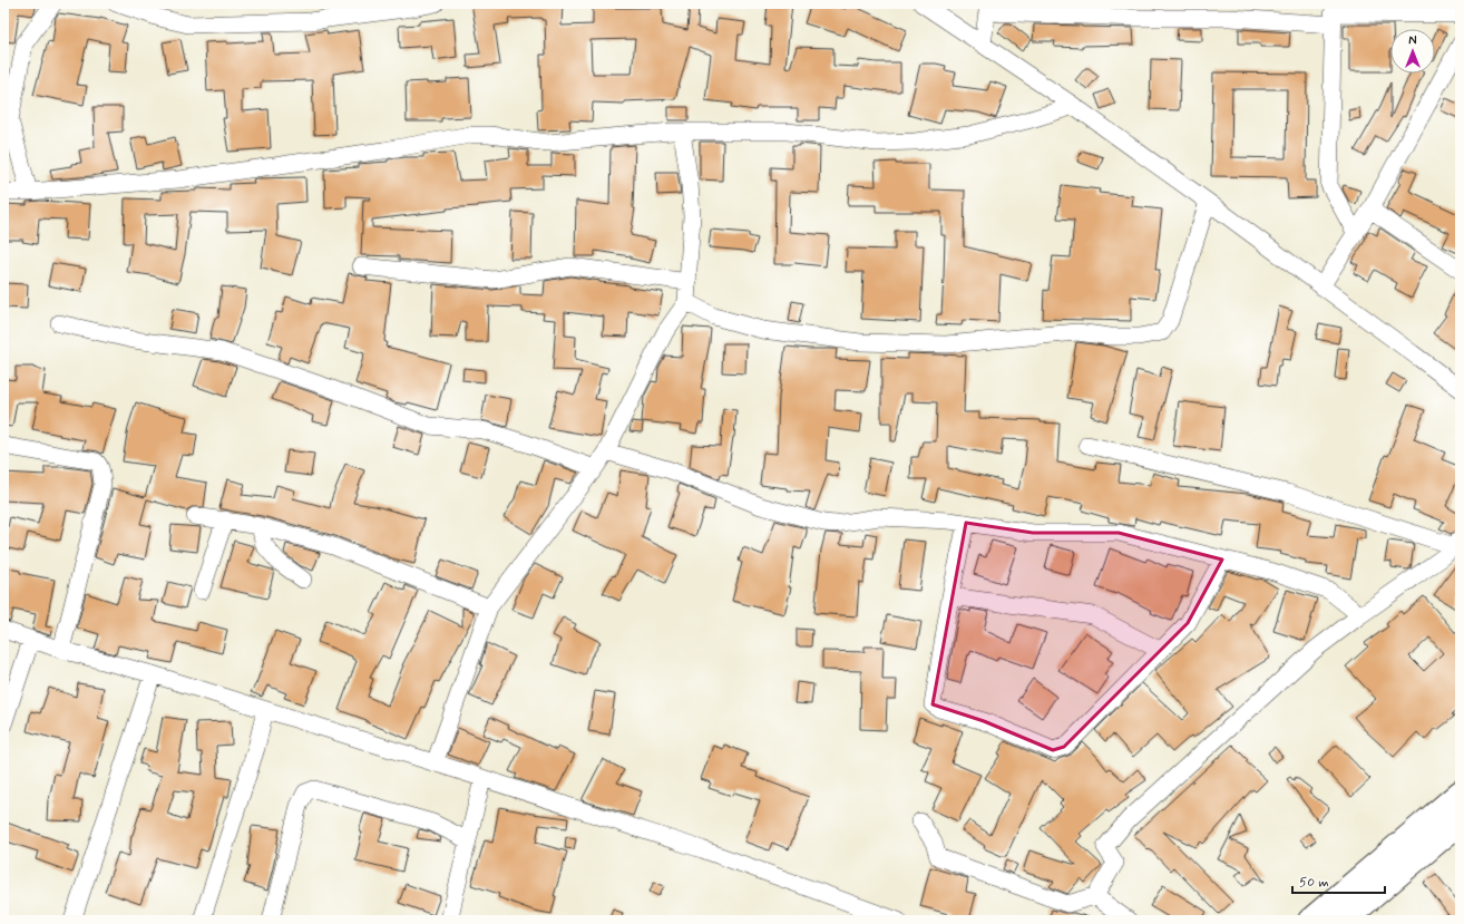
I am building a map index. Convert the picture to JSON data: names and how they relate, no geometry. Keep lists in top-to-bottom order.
{
  "scale_bar": "50 m",
  "north": "top"
}
